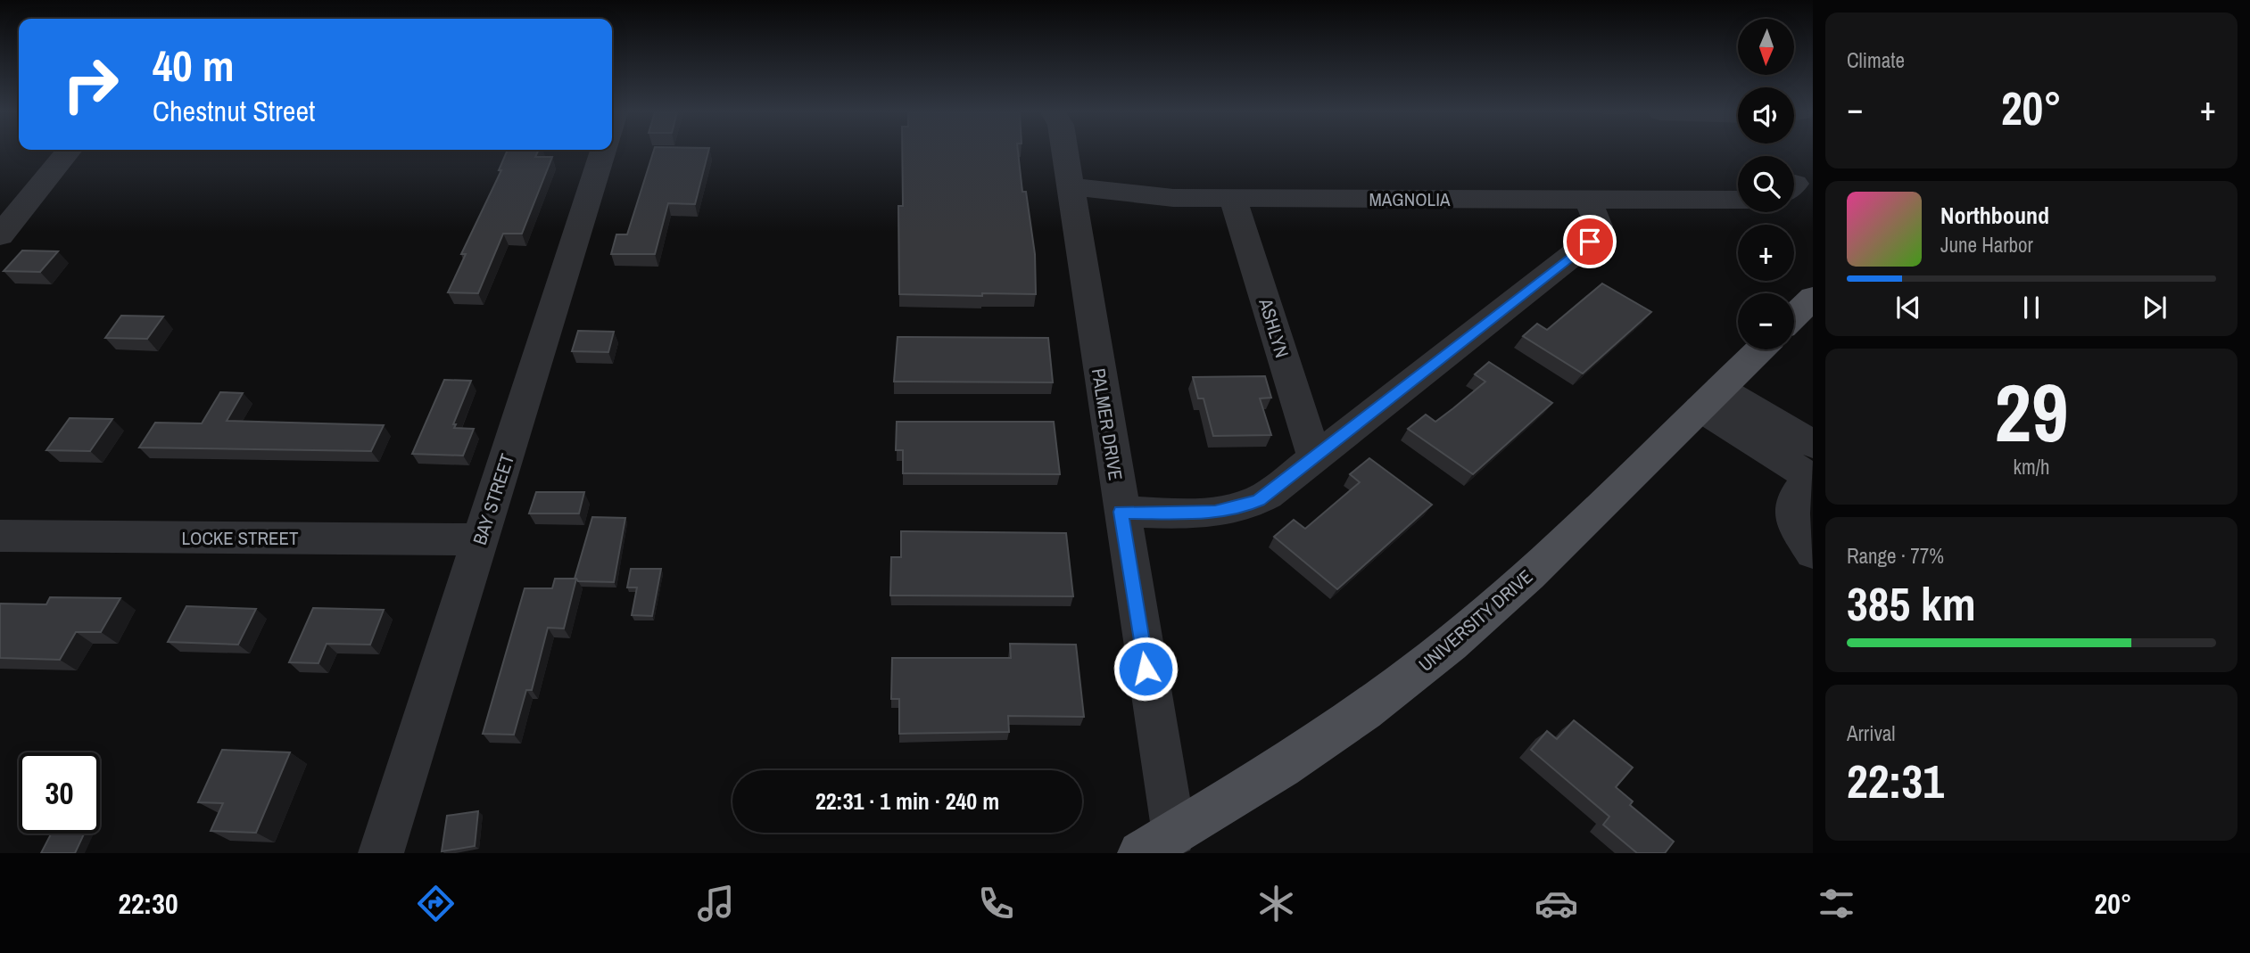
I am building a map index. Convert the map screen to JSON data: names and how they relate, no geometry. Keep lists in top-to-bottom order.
{
  "streets": {
    "main road": ["UNIVERSITY DRIVE"],
    "street": [
      "MAGNOLIA",
      "ASHLYN",
      "PALMER DRIVE",
      "BAY STREET",
      "LOCKE STREET"
    ]
  },
  "crossings": [
    ["MAGNOLIA", "ASHLYN"],
    ["MAGNOLIA", "PALMER DRIVE"],
    ["PALMER DRIVE", "UNIVERSITY DRIVE"],
    ["BAY STREET", "LOCKE STREET"]
  ],
  "north": "bottom",
  "page": {
    "tile": [
      "Climate",
      ["29", "km/h"],
      ["Range · 77%", "385 km"],
      ["Arrival", "22:31"]
    ],
    "map_buttons": ["+", "−"],
    "turn": ["40 m", "Chestnut Street"],
    "heat": ["−", "20°", "+"],
    "song": ["Northbound", "June Harbor"],
    "limit": "30",
    "trip": "22:31 · 1 min · 240 m",
    "tabs": ["22:30", "20°"]
  }
}
